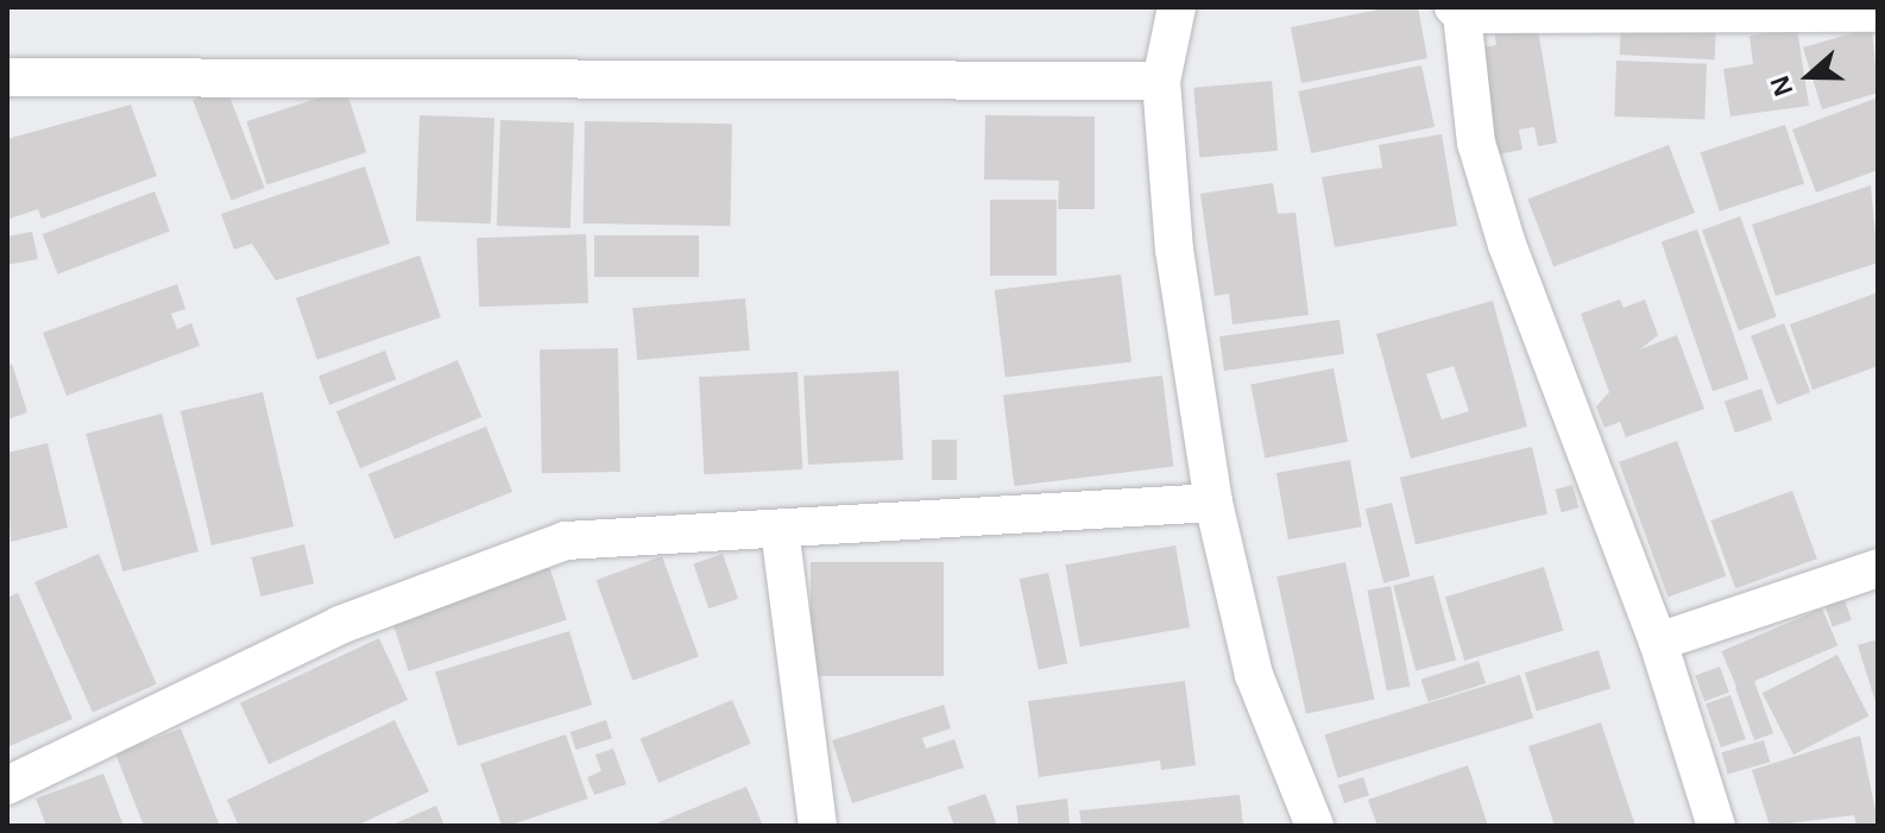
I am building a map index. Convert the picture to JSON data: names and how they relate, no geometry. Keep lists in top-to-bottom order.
{
  "north": "left"
}
